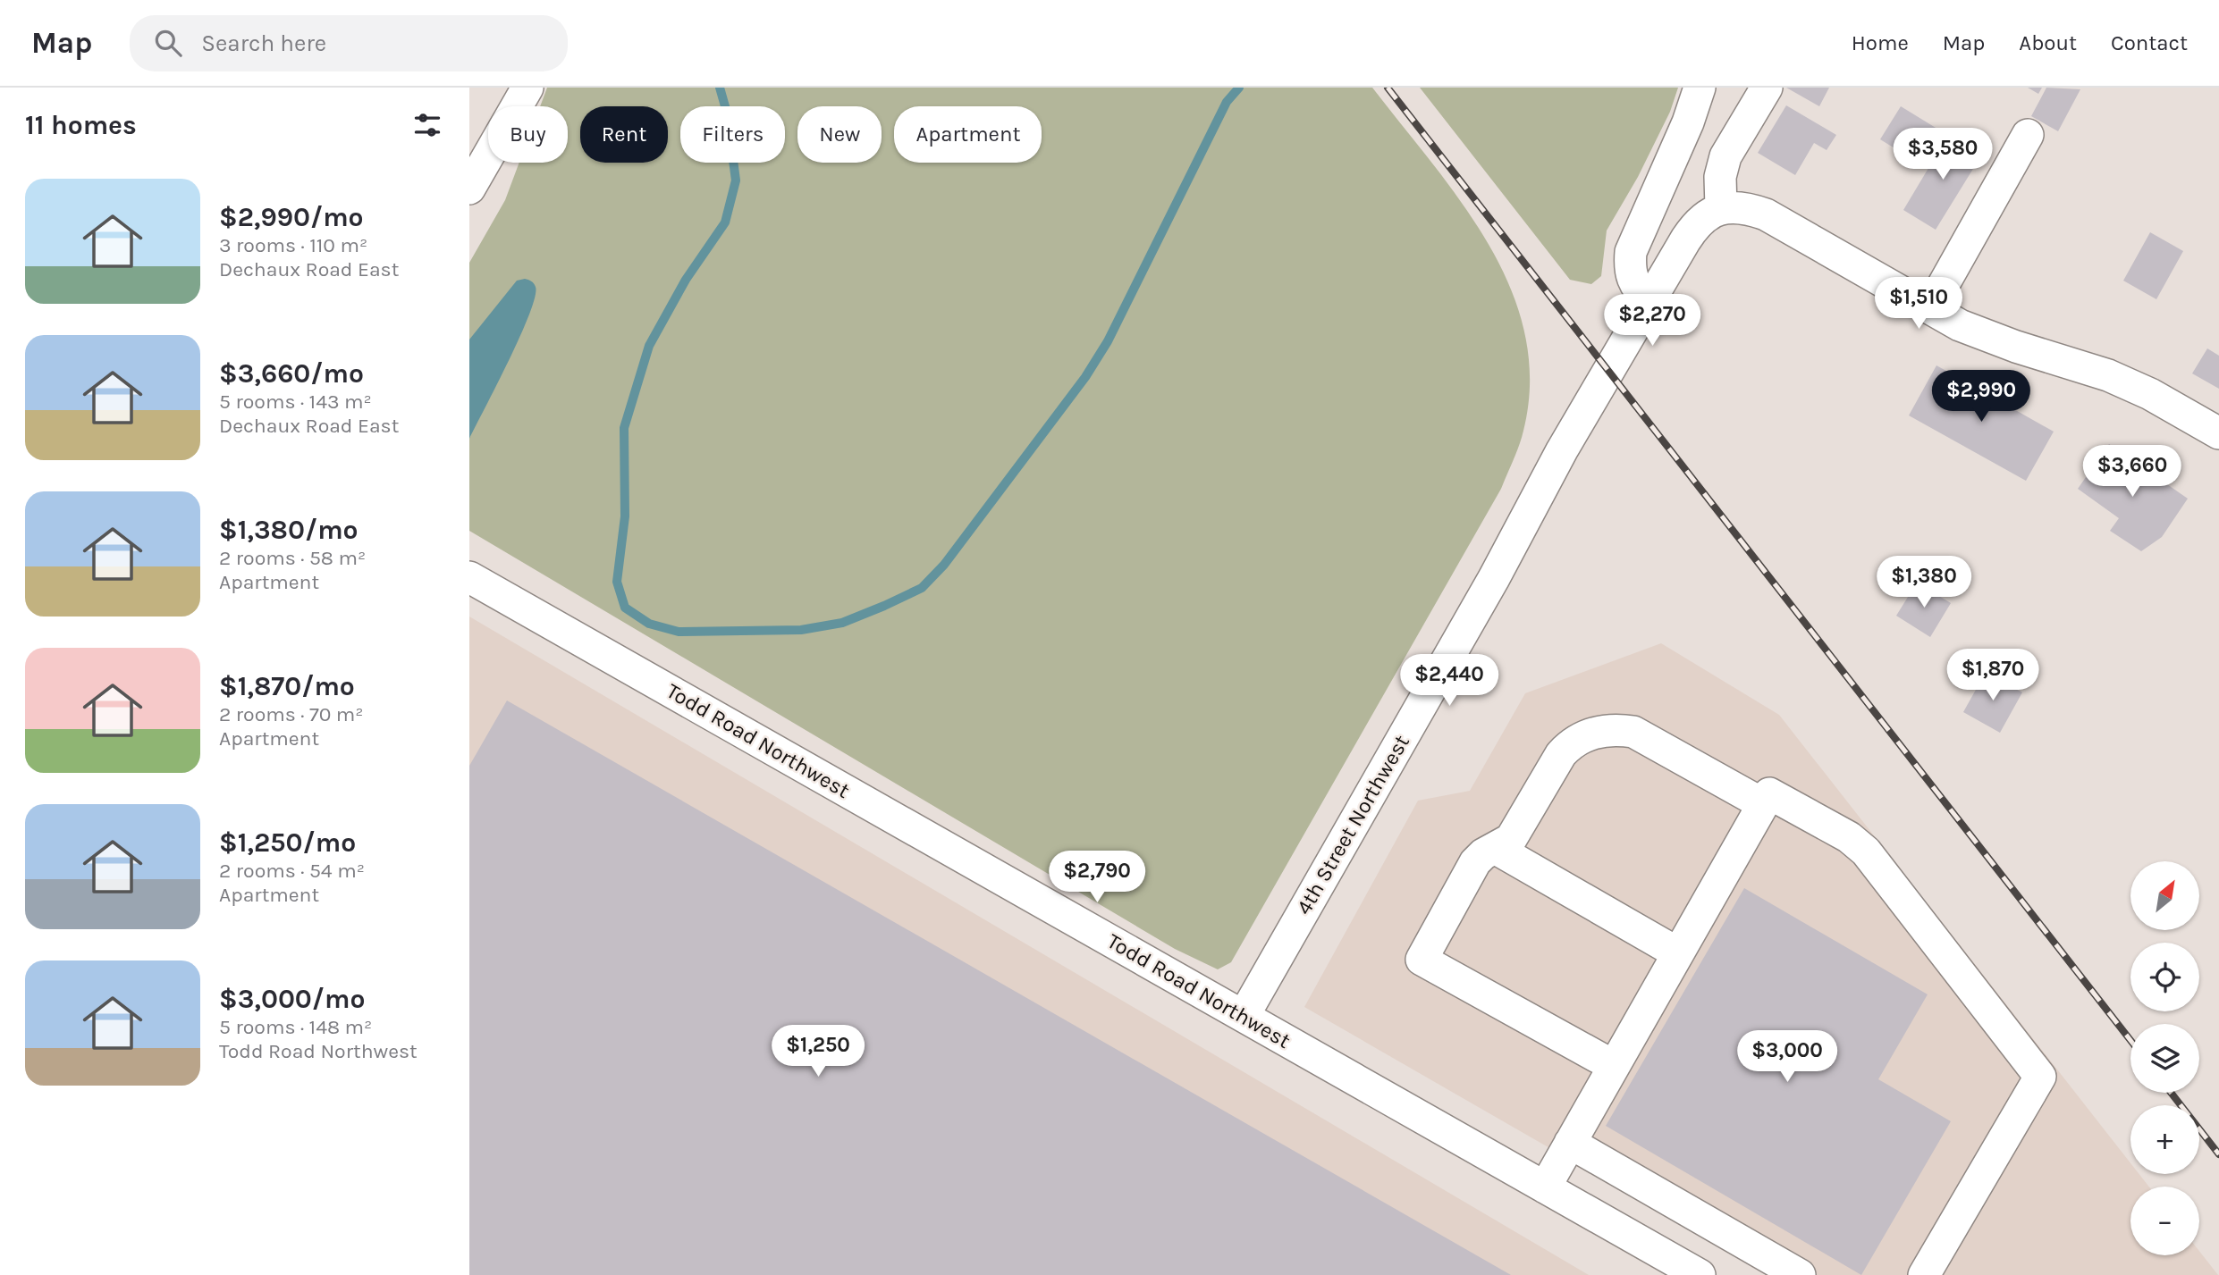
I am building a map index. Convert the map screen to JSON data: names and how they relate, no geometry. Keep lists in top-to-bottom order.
{
  "streets": {
    "street": ["Todd Road Northwest", "4th Street Northwest"]
  },
  "crossings": [
    ["Todd Road Northwest", "4th Street Northwest"]
  ],
  "north": "top right",
  "page": {
    "header": "Map",
    "search": "Search here",
    "nav": [
      "Home",
      "Map",
      "About",
      "Contact"
    ],
    "heading": "11 homes",
    "chip": [
      "Buy",
      "Rent",
      "Filters",
      "New",
      "Apartment"
    ],
    "price": [
      "$3,580",
      "$1,510",
      "$2,270",
      "$2,990",
      "$3,660",
      "$1,380",
      "$1,870",
      "$2,440",
      "$2,790",
      "$1,250",
      "$3,000"
    ],
    "list": [
      {
        "name": "$2,990/mo",
        "note": "3 rooms · 110 m² · Dechaux Road East"
      },
      {
        "name": "$3,660/mo",
        "note": "5 rooms · 143 m² · Dechaux Road East"
      },
      {
        "name": "$1,380/mo",
        "note": "2 rooms · 58 m² · Apartment"
      },
      {
        "name": "$1,870/mo",
        "note": "2 rooms · 70 m² · Apartment"
      },
      {
        "name": "$1,250/mo",
        "note": "2 rooms · 54 m² · Apartment"
      },
      {
        "name": "$3,000/mo",
        "note": "5 rooms · 148 m² · Todd Road Northwest"
      }
    ],
    "map_buttons": ["+", "−"]
  }
}
